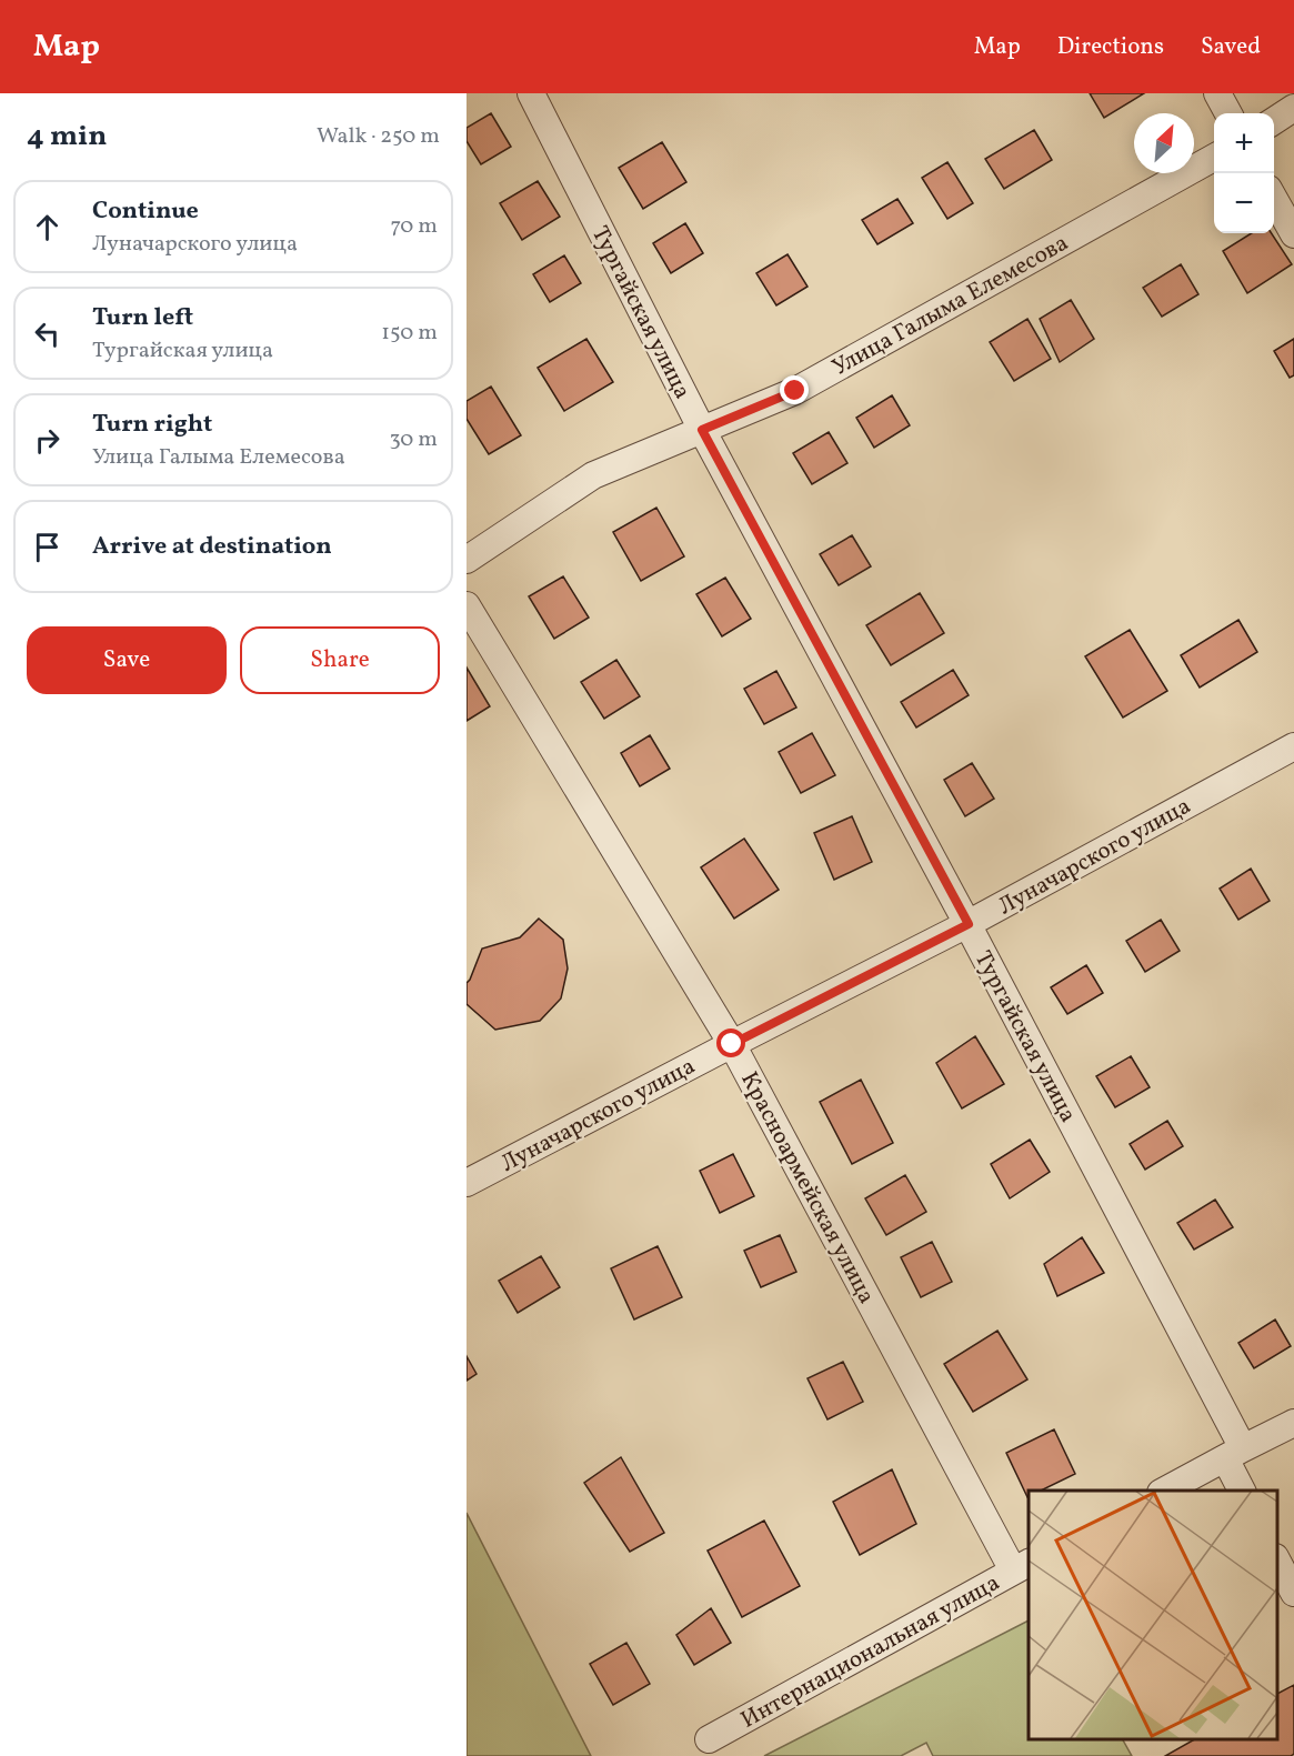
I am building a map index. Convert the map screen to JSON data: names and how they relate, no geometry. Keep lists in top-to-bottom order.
{
  "streets": {
    "street": [
      "Улица Галыма Елемесова",
      "Тургайская улица",
      "Луначарского улица",
      "Красноармейская улица",
      "Интернациональная улица"
    ]
  },
  "crossings": [
    ["Улица Галыма Елемесова", "Тургайская улица"],
    ["Тургайская улица", "Луначарского улица"],
    ["Луначарского улица", "Красноармейская улица"],
    ["Красноармейская улица", "Интернациональная улица"]
  ],
  "north": "top right",
  "page": {
    "header": "Map",
    "nav": ["Map", "Directions", "Saved"],
    "heading": ["4 min", "Walk · 250 m"],
    "map_buttons": ["+", "−"],
    "list": [
      ["Continue", "Луначарского улица", "70 m"],
      ["Turn left", "Тургайская улица", "150 m"],
      ["Turn right", "Улица Галыма Елемесова", "30 m"],
      "Arrive at destination"
    ],
    "buttons": ["Save", "Share"]
  }
}
